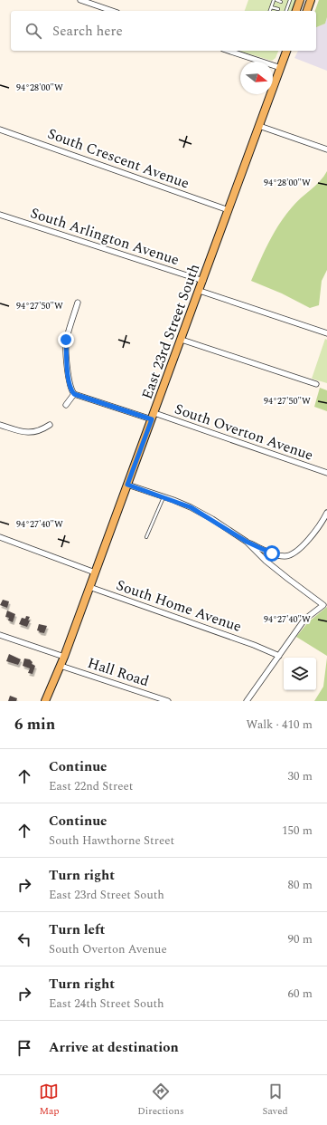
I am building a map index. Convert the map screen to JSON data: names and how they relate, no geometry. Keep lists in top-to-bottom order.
{
  "streets": {
    "main road": ["East 23rd Street South"],
    "street": [
      "South Crescent Avenue",
      "South Arlington Avenue",
      "South Overton Avenue",
      "South Home Avenue",
      "Hall Road"
    ]
  },
  "crossings": [
    ["South Crescent Avenue", "East 23rd Street South"],
    ["South Arlington Avenue", "East 23rd Street South"],
    ["East 23rd Street South", "South Overton Avenue"],
    ["East 23rd Street South", "South Home Avenue"],
    ["East 23rd Street South", "Hall Road"]
  ],
  "north": "right",
  "page": {
    "search": "Search here",
    "heading": ["6 min", "Walk · 410 m"],
    "list": [
      ["Continue", "East 22nd Street", "30 m"],
      ["Continue", "South Hawthorne Street", "150 m"],
      ["Turn right", "East 23rd Street South", "80 m"],
      ["Turn left", "South Overton Avenue", "90 m"],
      ["Turn right", "East 24th Street South", "60 m"],
      "Arrive at destination"
    ],
    "nav": ["Map", "Directions", "Saved"]
  },
  "coordinates": ["94°28'00\"W", "94°27'50\"W", "94°27'40\"W"]
}
